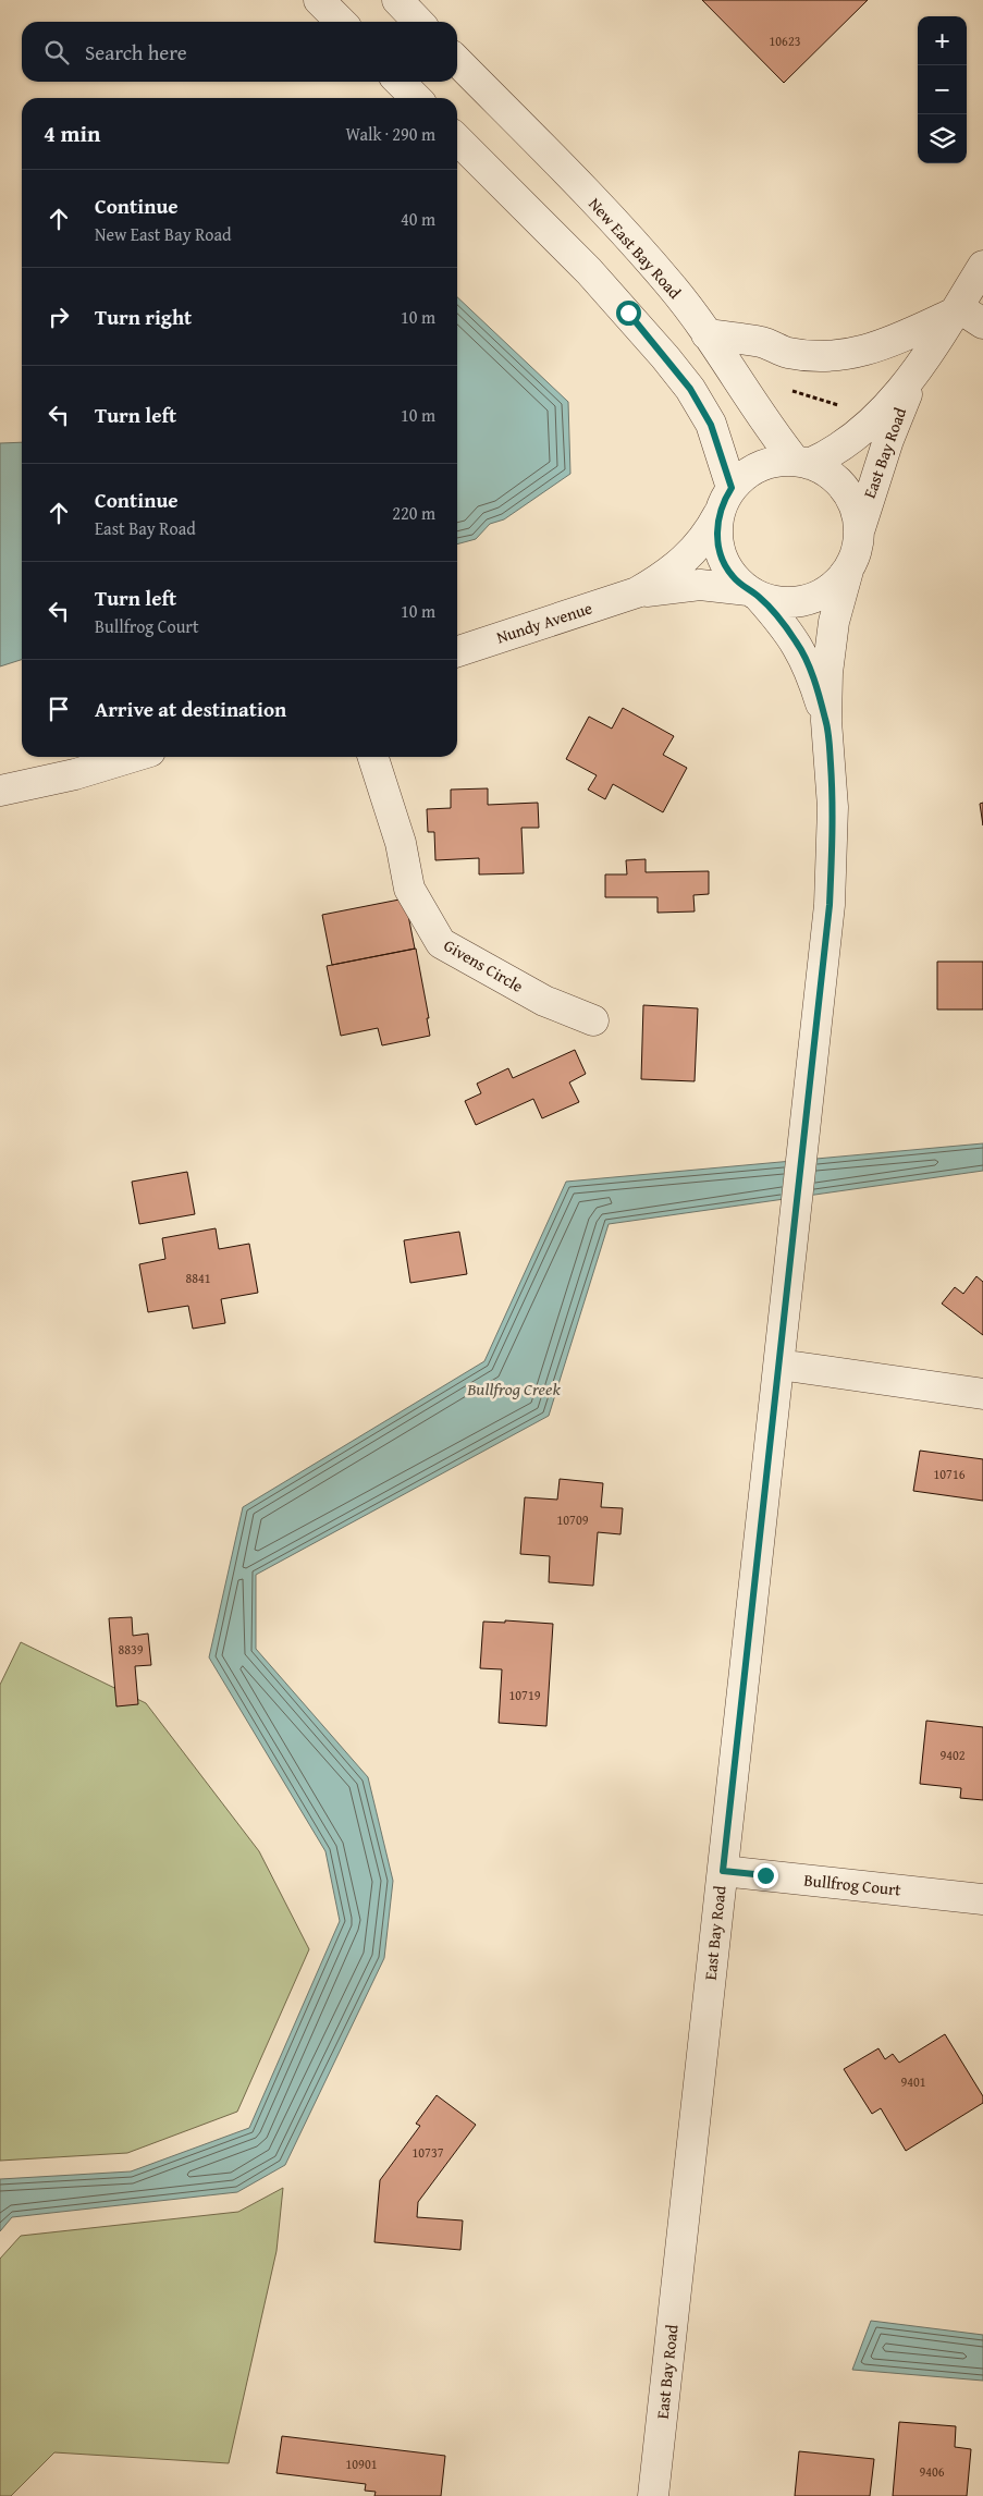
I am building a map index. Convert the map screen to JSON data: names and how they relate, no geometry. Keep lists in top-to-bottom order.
{
  "streets": {
    "street": [
      "New East Bay Road",
      "East Bay Road",
      "Nundy Avenue",
      "Givens Circle",
      "Bullfrog Court"
    ]
  },
  "crossings": [
    ["New East Bay Road", "East Bay Road"],
    ["New East Bay Road", "Nundy Avenue"],
    ["East Bay Road", "Nundy Avenue"],
    ["East Bay Road", "Bullfrog Court"]
  ],
  "water": ["Bullfrog Creek"],
  "house_numbers": [
    "10623",
    "8841",
    "10716",
    "10709",
    "8839",
    "10719",
    "9402",
    "9401",
    "10737",
    "10901",
    "9406"
  ],
  "page": {
    "map_buttons": ["+", "−"],
    "search": "Search here",
    "heading": ["4 min", "Walk · 290 m"],
    "list": [
      ["Continue", "New East Bay Road", "40 m"],
      ["Turn right", "10 m"],
      ["Turn left", "10 m"],
      ["Continue", "East Bay Road", "220 m"],
      ["Turn left", "Bullfrog Court", "10 m"],
      "Arrive at destination"
    ]
  }
}
